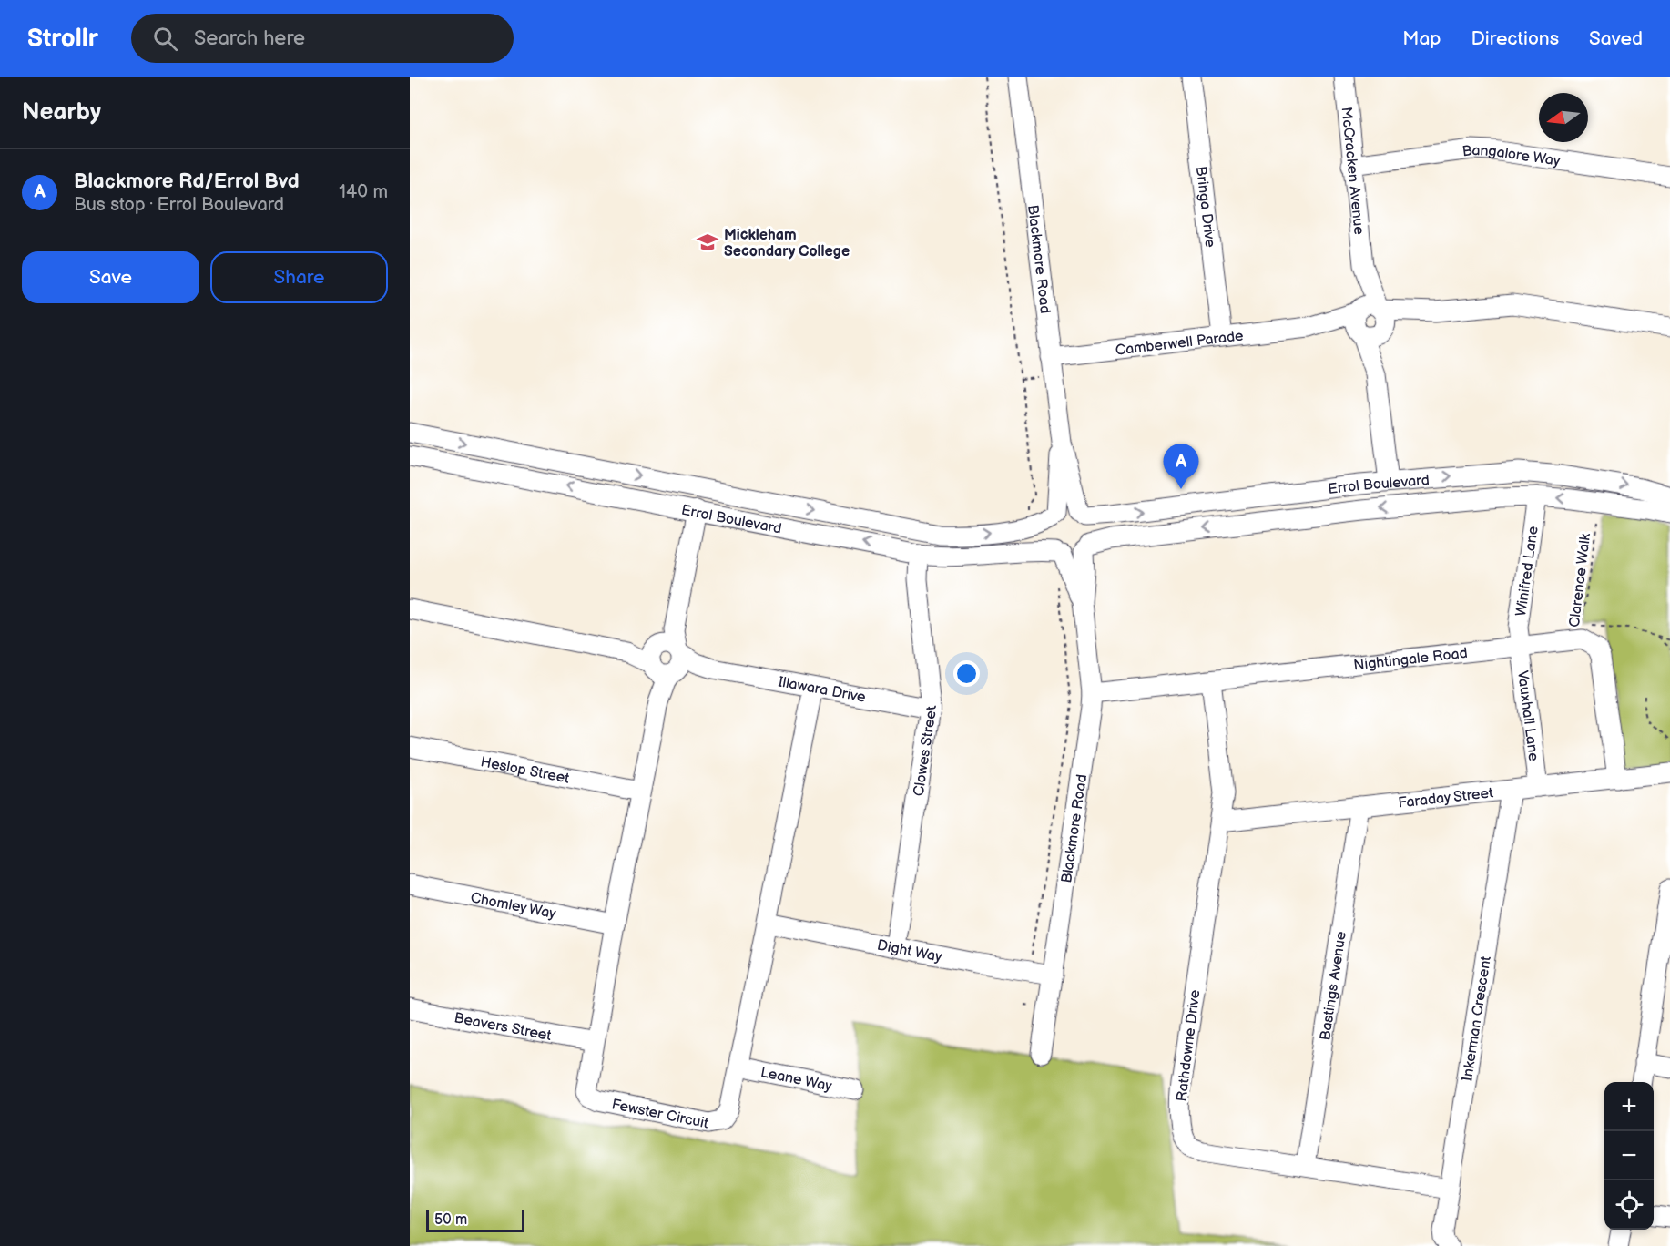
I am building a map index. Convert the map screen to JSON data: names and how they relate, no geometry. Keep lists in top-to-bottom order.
{
  "streets": {
    "street": [
      "Bangalore Way",
      "McCracken Avenue",
      "Bringa Drive",
      "Blackmore Road",
      "Camberwell Parade",
      "Errol Boulevard",
      "Winifred Lane",
      "Nightingale Road",
      "Illawara Drive",
      "Vauxhall Lane",
      "Clowes Street",
      "Heslop Street",
      "Faraday Street",
      "Chomley Way",
      "Dight Way",
      "Bastings Avenue",
      "Inkerman Crescent",
      "Beavers Street",
      "Rathdowne Drive",
      "Leane Way",
      "Fewster Circuit"
    ],
    "path": ["Clarence Walk"]
  },
  "crossings": [
    ["Bangalore Way", "McCracken Avenue"],
    ["McCracken Avenue", "Camberwell Parade"],
    ["McCracken Avenue", "Errol Boulevard"],
    ["Bringa Drive", "Camberwell Parade"],
    ["Blackmore Road", "Camberwell Parade"],
    ["Blackmore Road", "Errol Boulevard"],
    ["Blackmore Road", "Nightingale Road"],
    ["Blackmore Road", "Dight Way"],
    ["Errol Boulevard", "Winifred Lane"],
    ["Errol Boulevard", "Clowes Street"],
    ["Winifred Lane", "Nightingale Road"],
    ["Winifred Lane", "Vauxhall Lane"],
    ["Clarence Walk", "Nightingale Road"],
    ["Nightingale Road", "Vauxhall Lane"],
    ["Nightingale Road", "Rathdowne Drive"],
    ["Illawara Drive", "Clowes Street"],
    ["Illawara Drive", "Fewster Circuit"],
    ["Vauxhall Lane", "Faraday Street"],
    ["Clowes Street", "Dight Way"],
    ["Heslop Street", "Fewster Circuit"],
    ["Faraday Street", "Bastings Avenue"],
    ["Faraday Street", "Inkerman Crescent"],
    ["Faraday Street", "Rathdowne Drive"],
    ["Chomley Way", "Fewster Circuit"],
    ["Dight Way", "Fewster Circuit"],
    ["Bastings Avenue", "Rathdowne Drive"],
    ["Inkerman Crescent", "Rathdowne Drive"],
    ["Beavers Street", "Fewster Circuit"],
    ["Leane Way", "Fewster Circuit"]
  ],
  "places": {
    "school or university": ["Mickleham Secondary College"]
  },
  "scale_bar": "50 m",
  "north": "left",
  "page": {
    "header": "Strollr",
    "search": "Search here",
    "nav": ["Map", "Directions", "Saved"],
    "heading": "Nearby",
    "list": [
      {
        "mark": "A",
        "name": "Blackmore Rd/Errol Bvd",
        "note": "Bus stop · Errol Boulevard",
        "value": "140 m"
      }
    ],
    "buttons": ["Save", "Share"],
    "pins": "A",
    "map_buttons": ["+", "−"],
    "scale": "50 m"
  }
}
